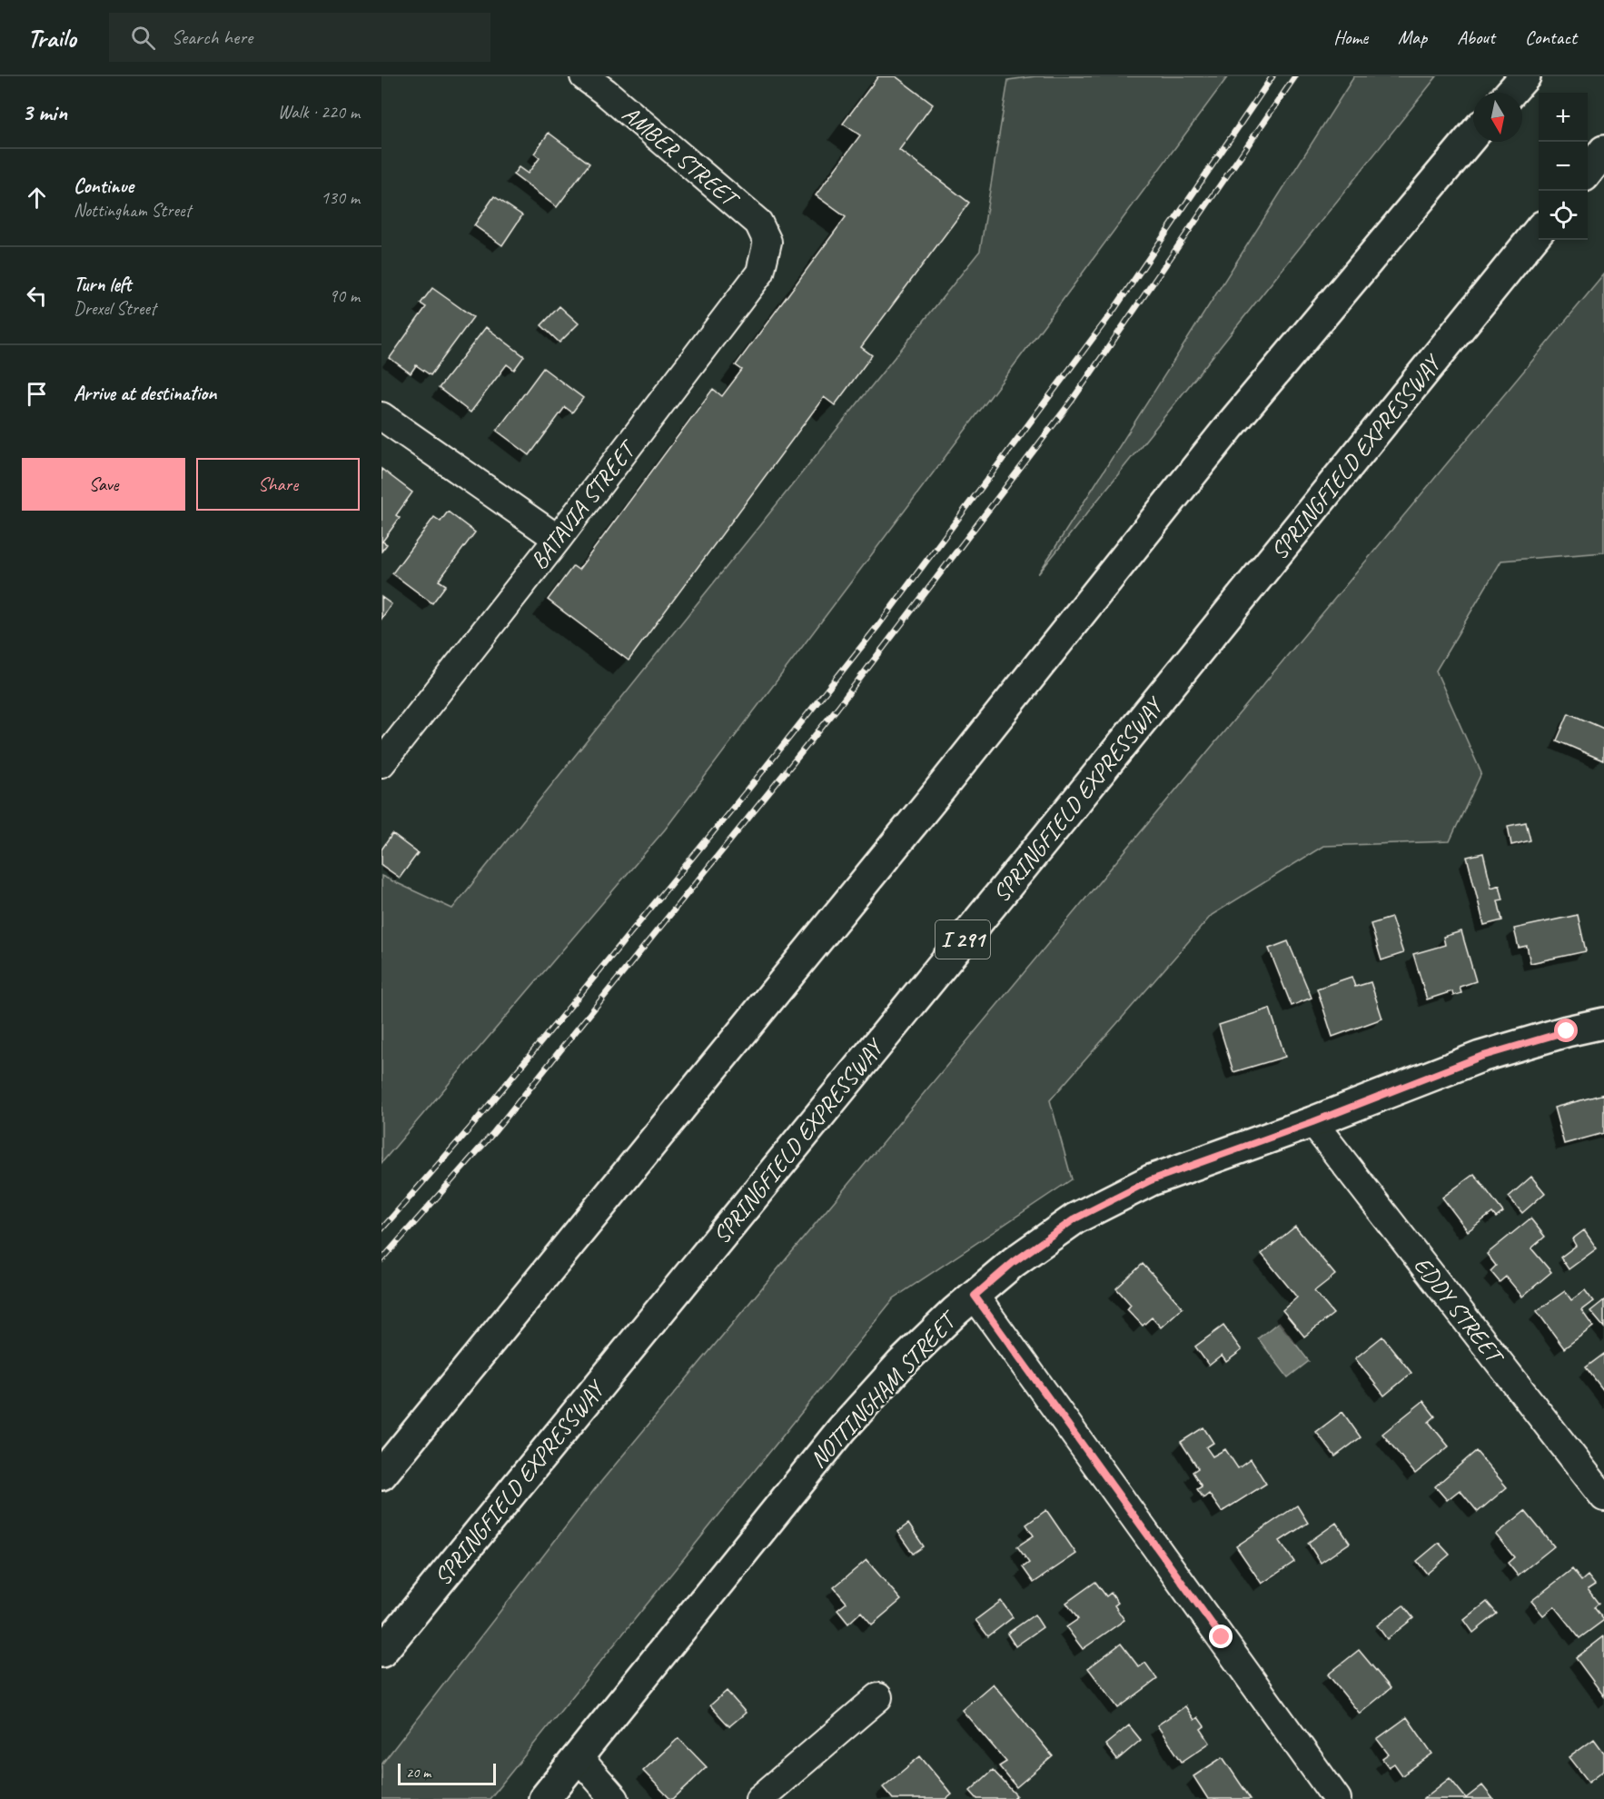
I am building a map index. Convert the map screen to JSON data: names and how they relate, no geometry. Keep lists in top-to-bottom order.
{
  "streets": {
    "main road": ["SPRINGFIELD EXPRESSWAY", "I 291", "NOTTINGHAM STREET"],
    "street": ["AMBER STREET", "BATAVIA STREET", "EDDY STREET"]
  },
  "crossings": [
    ["AMBER STREET", "BATAVIA STREET"],
    ["EDDY STREET", "NOTTINGHAM STREET"]
  ],
  "scale_bar": "20 m",
  "north": "bottom",
  "page": {
    "header": "Trailo",
    "search": "Search here",
    "nav": [
      "Home",
      "Map",
      "About",
      "Contact"
    ],
    "heading": ["3 min", "Walk · 220 m"],
    "map_buttons": ["+", "−"],
    "list": [
      ["Continue", "Nottingham Street", "130 m"],
      ["Turn left", "Drexel Street", "90 m"],
      "Arrive at destination"
    ],
    "buttons": ["Save", "Share"],
    "scale": "20 m"
  }
}
